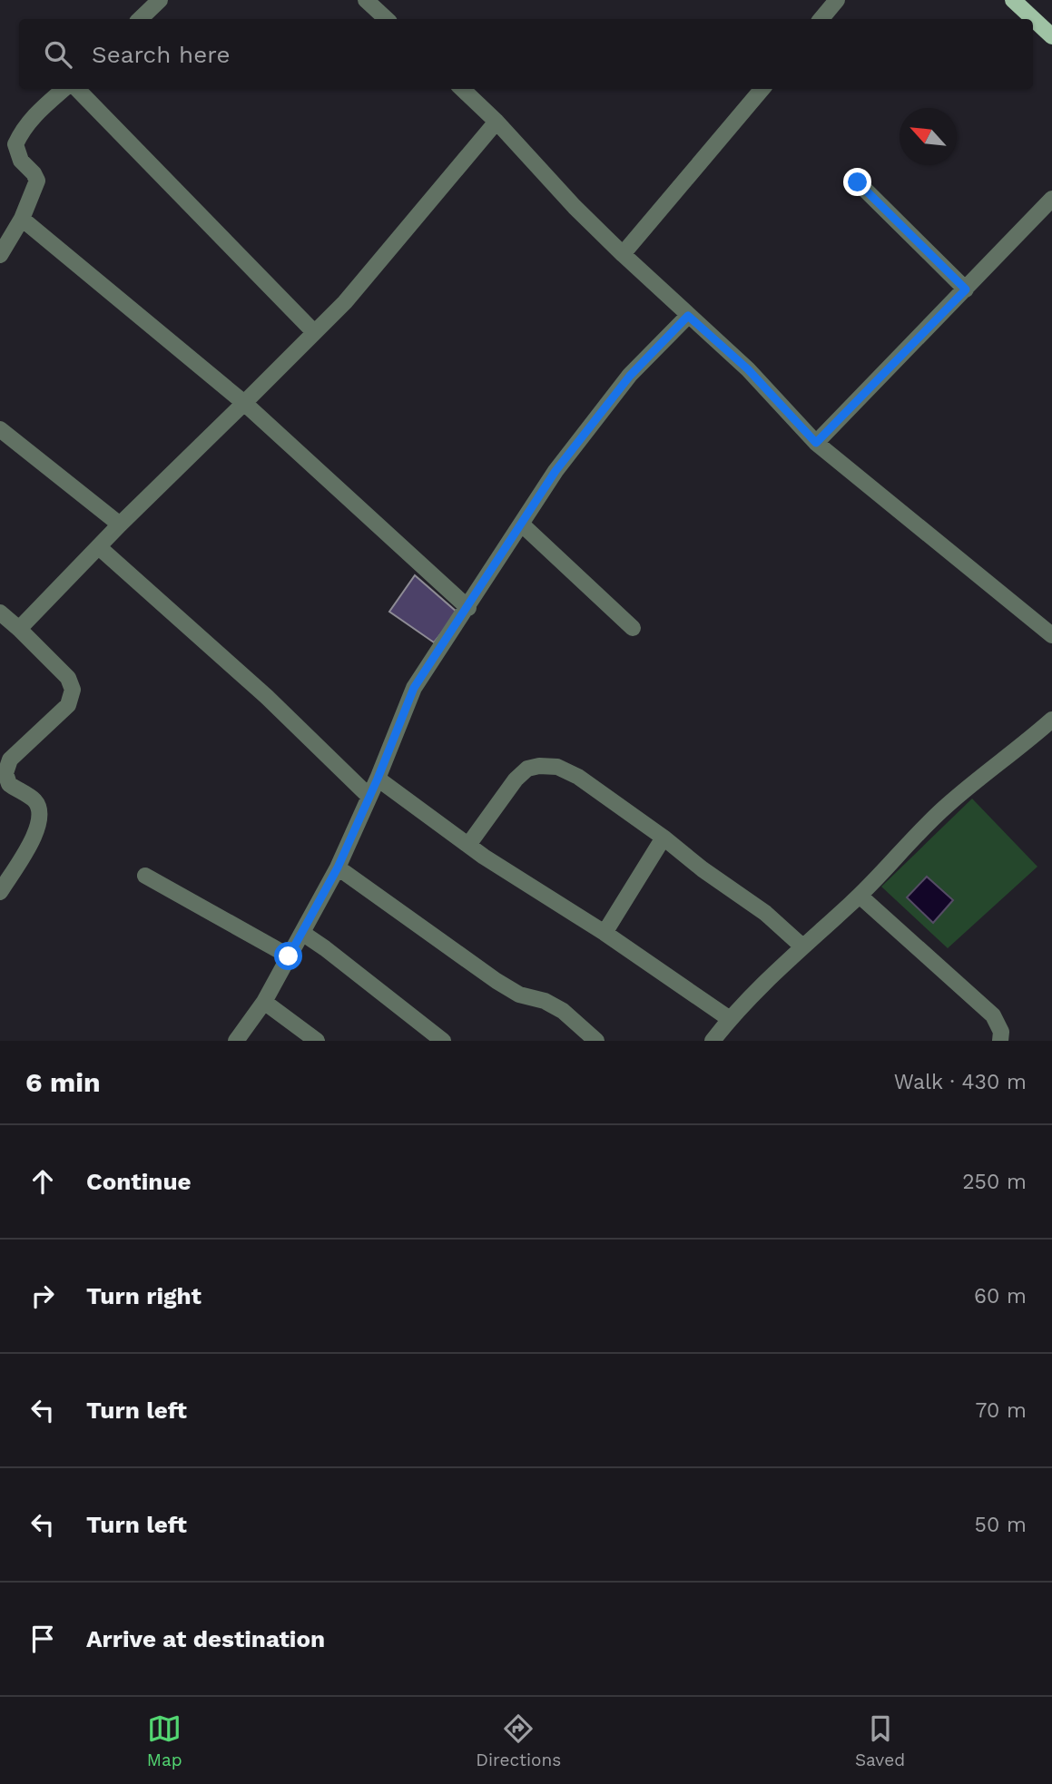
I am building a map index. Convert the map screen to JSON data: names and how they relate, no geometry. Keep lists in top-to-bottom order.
{
  "north": "top left",
  "page": {
    "search": "Search here",
    "heading": ["6 min", "Walk · 430 m"],
    "list": [
      ["Continue", "250 m"],
      ["Turn right", "60 m"],
      ["Turn left", "70 m"],
      ["Turn left", "50 m"],
      "Arrive at destination"
    ],
    "nav": ["Map", "Directions", "Saved"]
  }
}
